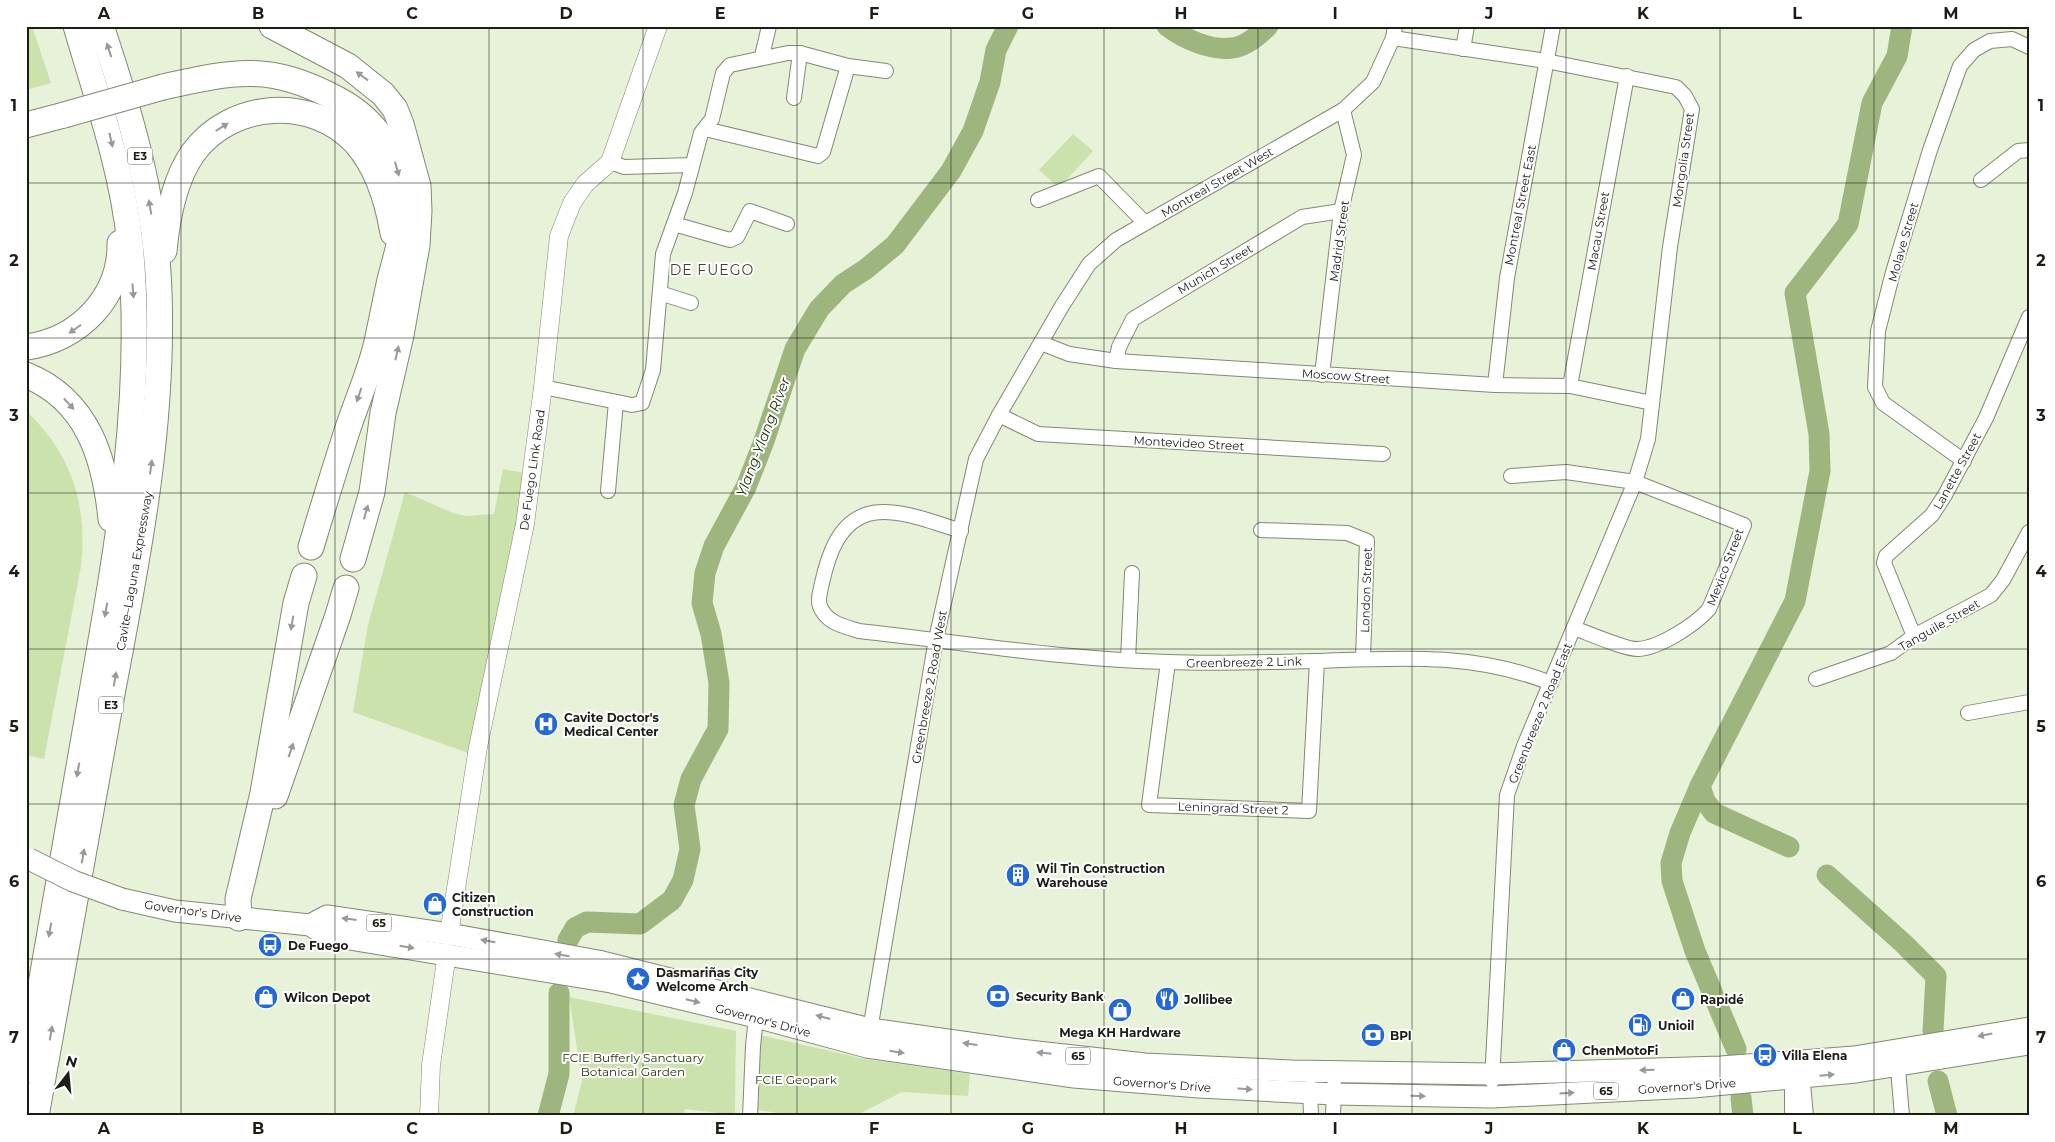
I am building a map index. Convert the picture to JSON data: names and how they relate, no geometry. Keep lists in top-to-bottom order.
{
  "streets": {
    "highway": ["E3", "Cavite–Laguna Expressway"],
    "main road": ["Governor's Drive", "65"],
    "street": [
      "Mongolia Street",
      "Montreal Street West",
      "Montreal Street East",
      "Macau Street",
      "Madrid Street",
      "Molave Street",
      "Munich Street",
      "Moscow Street",
      "Montevideo Street",
      "De Fuego Link Road",
      "Lanette Street",
      "Mexico Street",
      "London Street",
      "Tanguile Street",
      "Greenbreeze 2 Link",
      "Greenbreeze 2 Road West",
      "Greenbreeze 2 Road East",
      "Leningrad Street 2"
    ]
  },
  "crossings": [
    ["Mongolia Street", "Montreal Street West"],
    ["Mongolia Street", "Montreal Street East"],
    ["Mongolia Street", "Macau Street"],
    ["Mongolia Street", "Moscow Street"],
    ["Mongolia Street", "Greenbreeze 2 Road East"],
    ["Montreal Street West", "Madrid Street"],
    ["Montreal Street West", "Moscow Street"],
    ["Montreal Street West", "Greenbreeze 2 Road West"],
    ["Montreal Street East", "Moscow Street"],
    ["Macau Street", "Moscow Street"],
    ["Madrid Street", "Munich Street"],
    ["Madrid Street", "Moscow Street"],
    ["Molave Street", "Lanette Street"],
    ["Munich Street", "Moscow Street"],
    ["Moscow Street", "Greenbreeze 2 Road West"],
    ["Moscow Street", "Greenbreeze 2 Road East"],
    ["Montevideo Street", "Greenbreeze 2 Road West"],
    ["De Fuego Link Road", "Governor's Drive"],
    ["Lanette Street", "Tanguile Street"],
    ["Mexico Street", "Greenbreeze 2 Road East"],
    ["London Street", "Greenbreeze 2 Link"],
    ["Greenbreeze 2 Link", "Greenbreeze 2 Road West"],
    ["Greenbreeze 2 Link", "Greenbreeze 2 Road East"],
    ["Greenbreeze 2 Link", "Leningrad Street 2"],
    ["Greenbreeze 2 Road West", "Governor's Drive"],
    ["Greenbreeze 2 Road East", "Governor's Drive"]
  ],
  "districts": ["DE FUEGO"],
  "water": ["Ylang-Ylang River"],
  "parks": ["FCIE Bufferly Sanctuary Botanical Garden", "FCIE Geopark"],
  "places": {
    "hospital": ["Cavite Doctor's Medical Center"],
    "building": ["Wil Tin Construction Warehouse"],
    "shop": [
      "Citizen Construction",
      "Wilcon Depot",
      "Rapidé",
      "Mega KH Hardware",
      "ChenMotoFi"
    ],
    "bus stop": ["De Fuego", "Villa Elena"],
    "place": ["Dasmariñas City Welcome Arch"],
    "bank": ["Security Bank", "BPI"],
    "restaurant": ["Jollibee"],
    "fuel station": ["Unioil"]
  },
  "north": "top",
  "grid": {
    "columns": [
      "A",
      "B",
      "C",
      "D",
      "E",
      "F",
      "G",
      "H",
      "I",
      "J",
      "K",
      "L",
      "M"
    ],
    "rows": [
      "1",
      "2",
      "3",
      "4",
      "5",
      "6",
      "7"
    ]
  }
}
